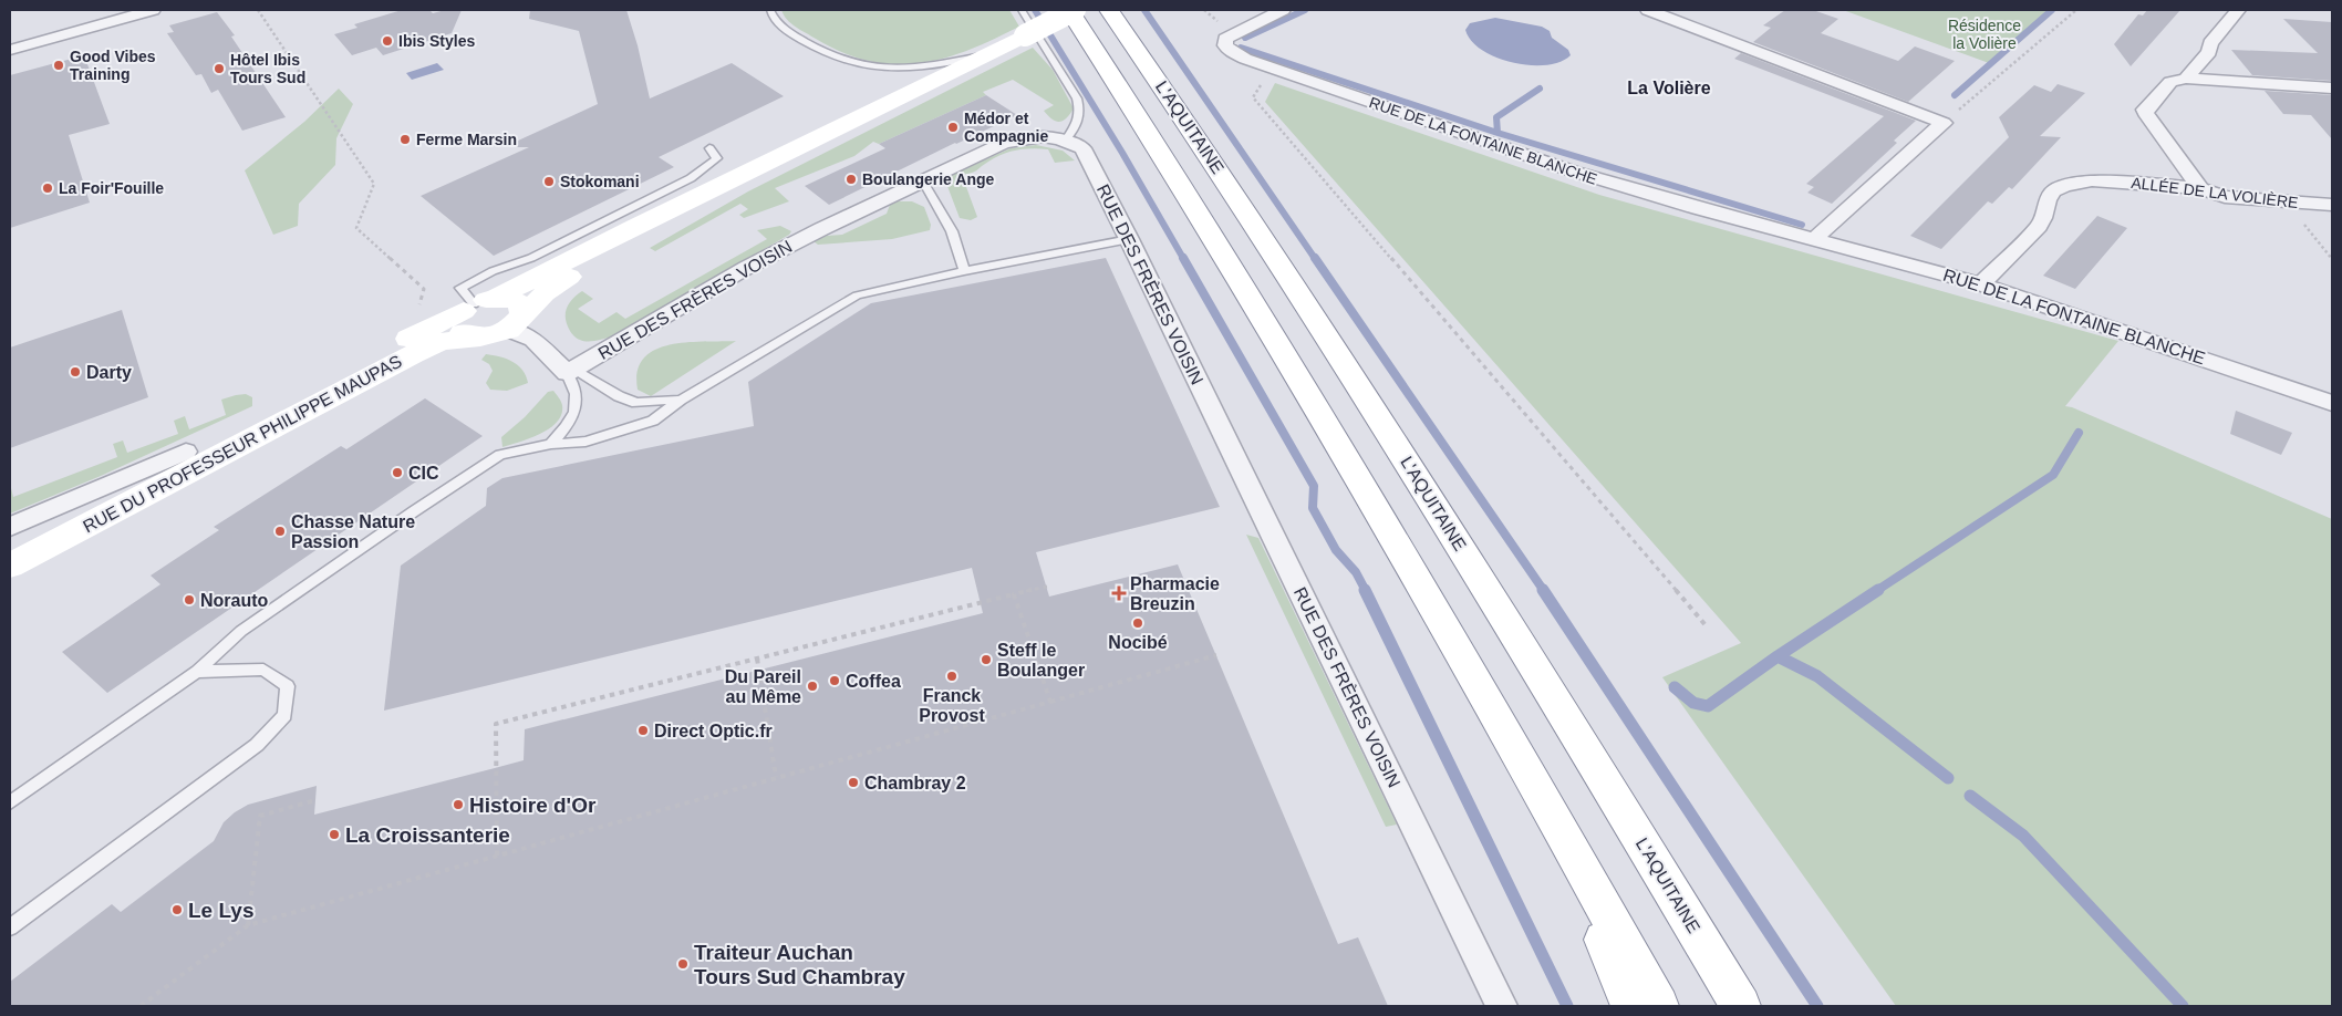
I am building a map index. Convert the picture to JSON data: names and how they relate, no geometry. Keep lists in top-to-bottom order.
{
  "streets": {
    "main road": ["L'AQUITAINE", "RUE DU PROFESSEUR PHILIPPE MAUPAS"],
    "street": ["RUE DE LA FONTAINE BLANCHE", "ALLÉE DE LA VOLIÈRE", "RUE DES FRÈRES VOISIN"]
  },
  "crossings": [
    ["RUE DE LA FONTAINE BLANCHE", "ALLÉE DE LA VOLIÈRE"]
  ],
  "districts": ["La Volière"],
  "parks": ["Résidence la Volière"],
  "places": {
    "other": [
      "Ibis Styles",
      "Good Vibes Training",
      "Hôtel Ibis Tours Sud",
      "Médor et Compagnie",
      "Ferme Marsin",
      "Boulangerie Ange",
      "Stokomani",
      "La Foir'Fouille",
      "Darty",
      "CIC",
      "Chasse Nature Passion",
      "Norauto",
      "Nocibé",
      "Steff le Boulanger",
      "Franck Provost",
      "Coffea",
      "Du Pareil au Même",
      "Direct Optic.fr",
      "Chambray 2",
      "Histoire d'Or",
      "La Croissanterie",
      "Le Lys",
      "Traiteur Auchan Tours Sud Chambray"
    ],
    "health": ["Pharmacie Breuzin"]
  }
}
